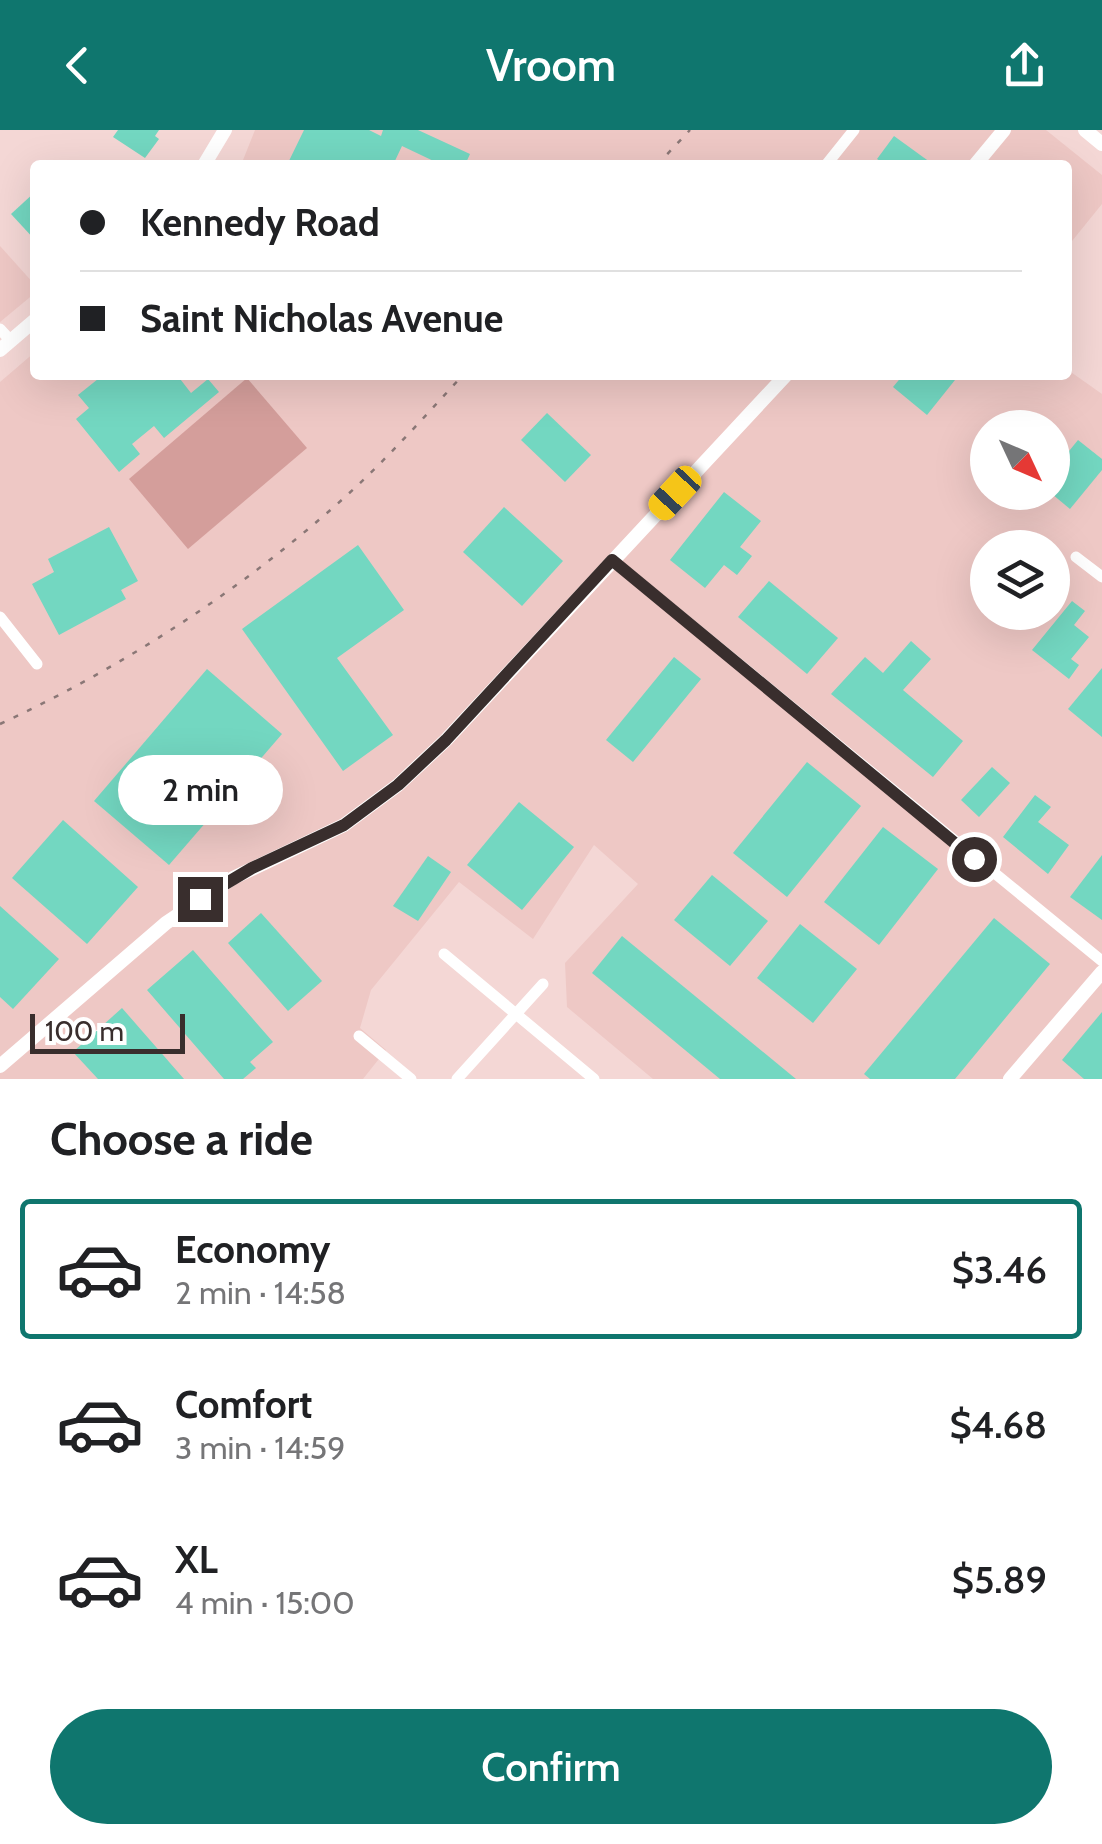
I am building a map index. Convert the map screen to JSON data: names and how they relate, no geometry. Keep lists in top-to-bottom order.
{
  "scale_bar": "100 m",
  "north": "bottom right",
  "page": {
    "header": "Vroom",
    "banner": ["Kennedy Road", "Saint Nicholas Avenue"],
    "bubble": "2 min",
    "scale": "100 m",
    "heading": "Choose a ride",
    "list": [
      {
        "name": "Economy",
        "note": "2 min · 14:58",
        "value": "$3.46"
      },
      {
        "name": "Comfort",
        "note": "3 min · 14:59",
        "value": "$4.68"
      },
      {
        "name": "XL",
        "note": "4 min · 15:00",
        "value": "$5.89"
      }
    ],
    "buttons": "Confirm"
  }
}
